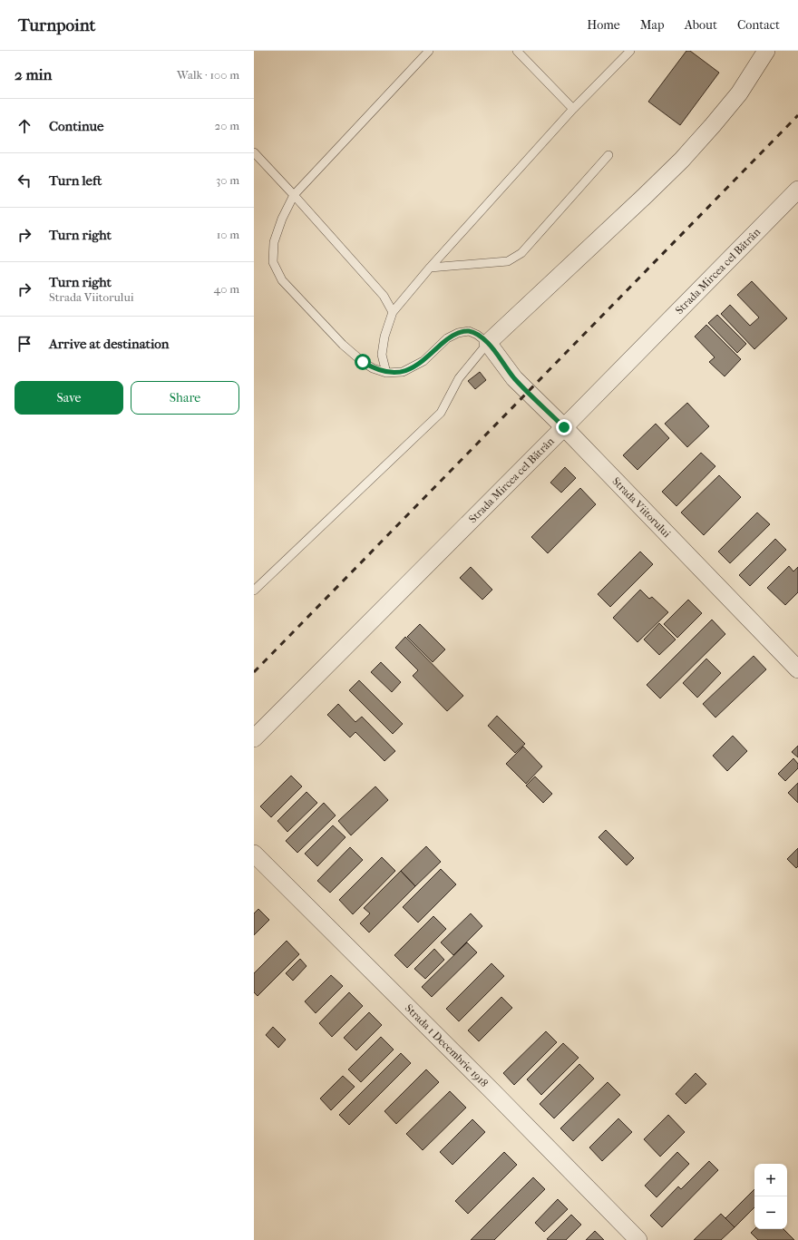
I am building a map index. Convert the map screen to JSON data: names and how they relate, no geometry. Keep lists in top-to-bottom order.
{
  "streets": {
    "street": ["Strada Mircea cel Bătrân", "Strada Viitorului", "Strada 1 Decembrie 1918"]
  },
  "crossings": [
    ["Strada Mircea cel Bătrân", "Strada Viitorului"]
  ],
  "page": {
    "header": "Turnpoint",
    "nav": [
      "Home",
      "Map",
      "About",
      "Contact"
    ],
    "heading": ["2 min", "Walk · 100 m"],
    "list": [
      ["Continue", "20 m"],
      ["Turn left", "30 m"],
      ["Turn right", "10 m"],
      ["Turn right", "Strada Viitorului", "40 m"],
      "Arrive at destination"
    ],
    "buttons": ["Save", "Share"],
    "map_buttons": ["+", "−"]
  }
}
